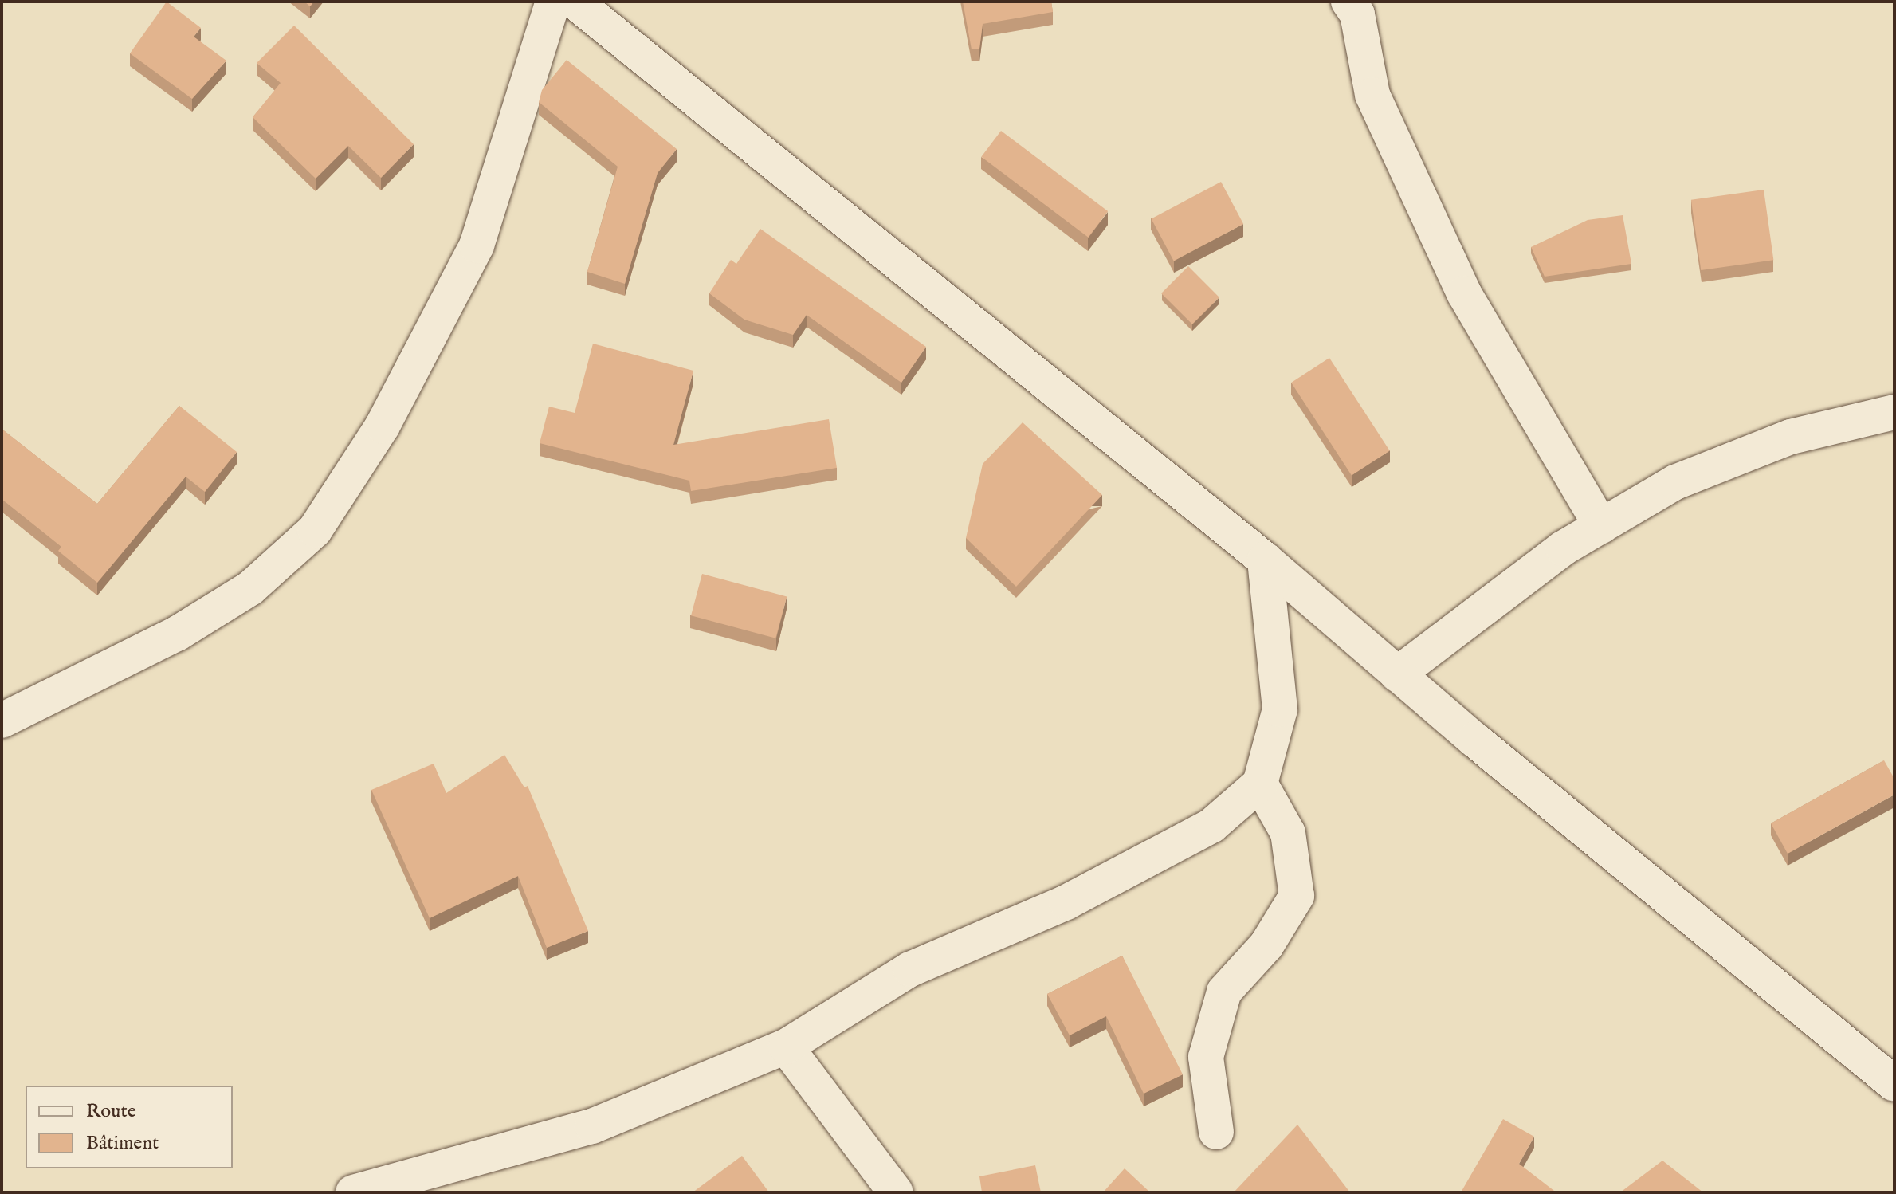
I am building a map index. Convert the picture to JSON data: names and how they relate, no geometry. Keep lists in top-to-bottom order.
{
  "legend": ["Route", "Bâtiment"]
}
